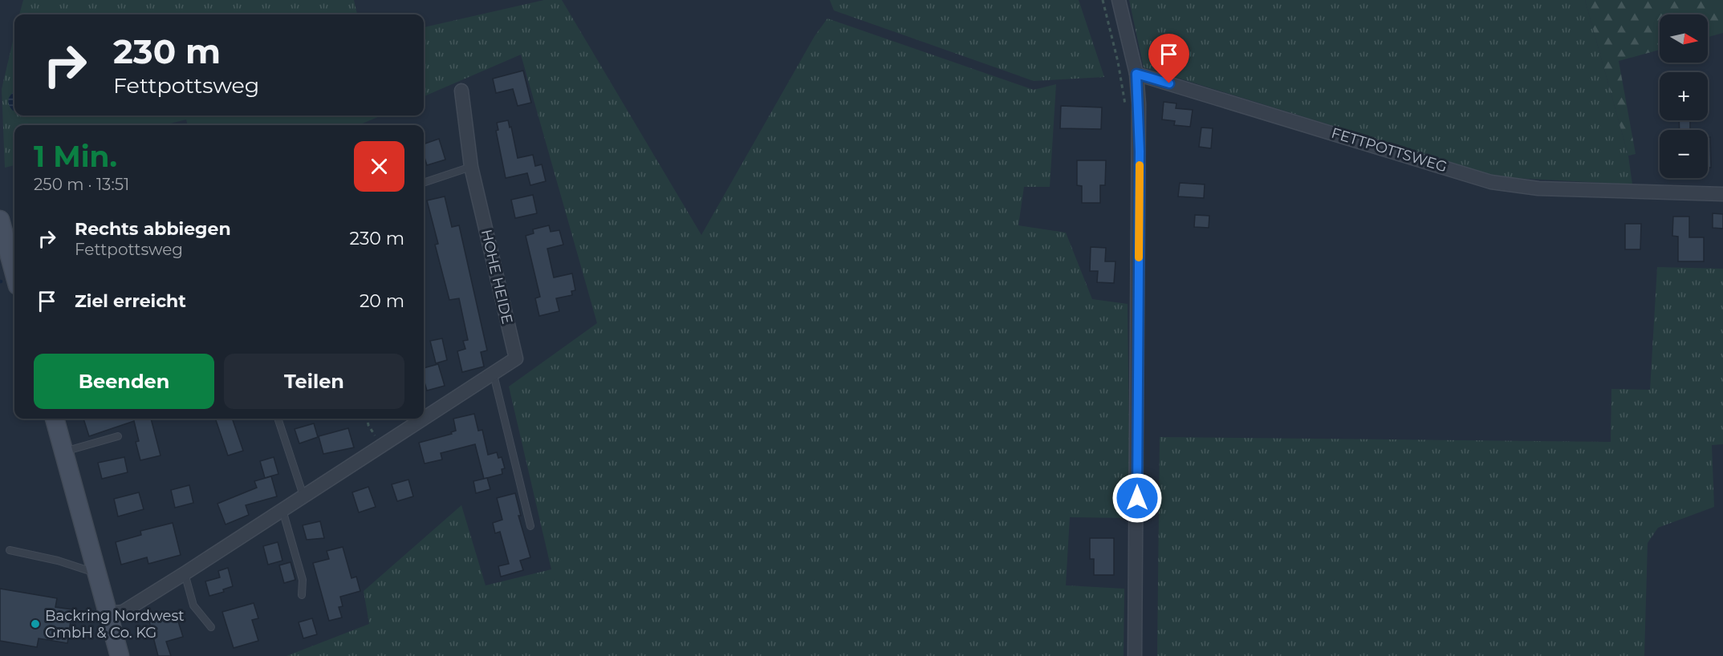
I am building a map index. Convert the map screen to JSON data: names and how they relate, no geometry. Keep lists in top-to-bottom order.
{
  "streets": {
    "street": ["FETTPOTTSWEG", "HOHE HEIDE"]
  },
  "places": ["Backring Nordwest GmbH & Co. KG"],
  "north": "right",
  "page": {
    "map_buttons": ["+", "−"],
    "turn": ["230 m", "Fettpottsweg"],
    "heading": ["1 Min.", "250 m · 13:51"],
    "list": [
      {
        "name": "Rechts abbiegen",
        "note": "Fettpottsweg",
        "value": "230 m"
      },
      {
        "name": "Ziel erreicht",
        "value": "20 m"
      }
    ],
    "buttons": ["Beenden", "Teilen"]
  }
}
